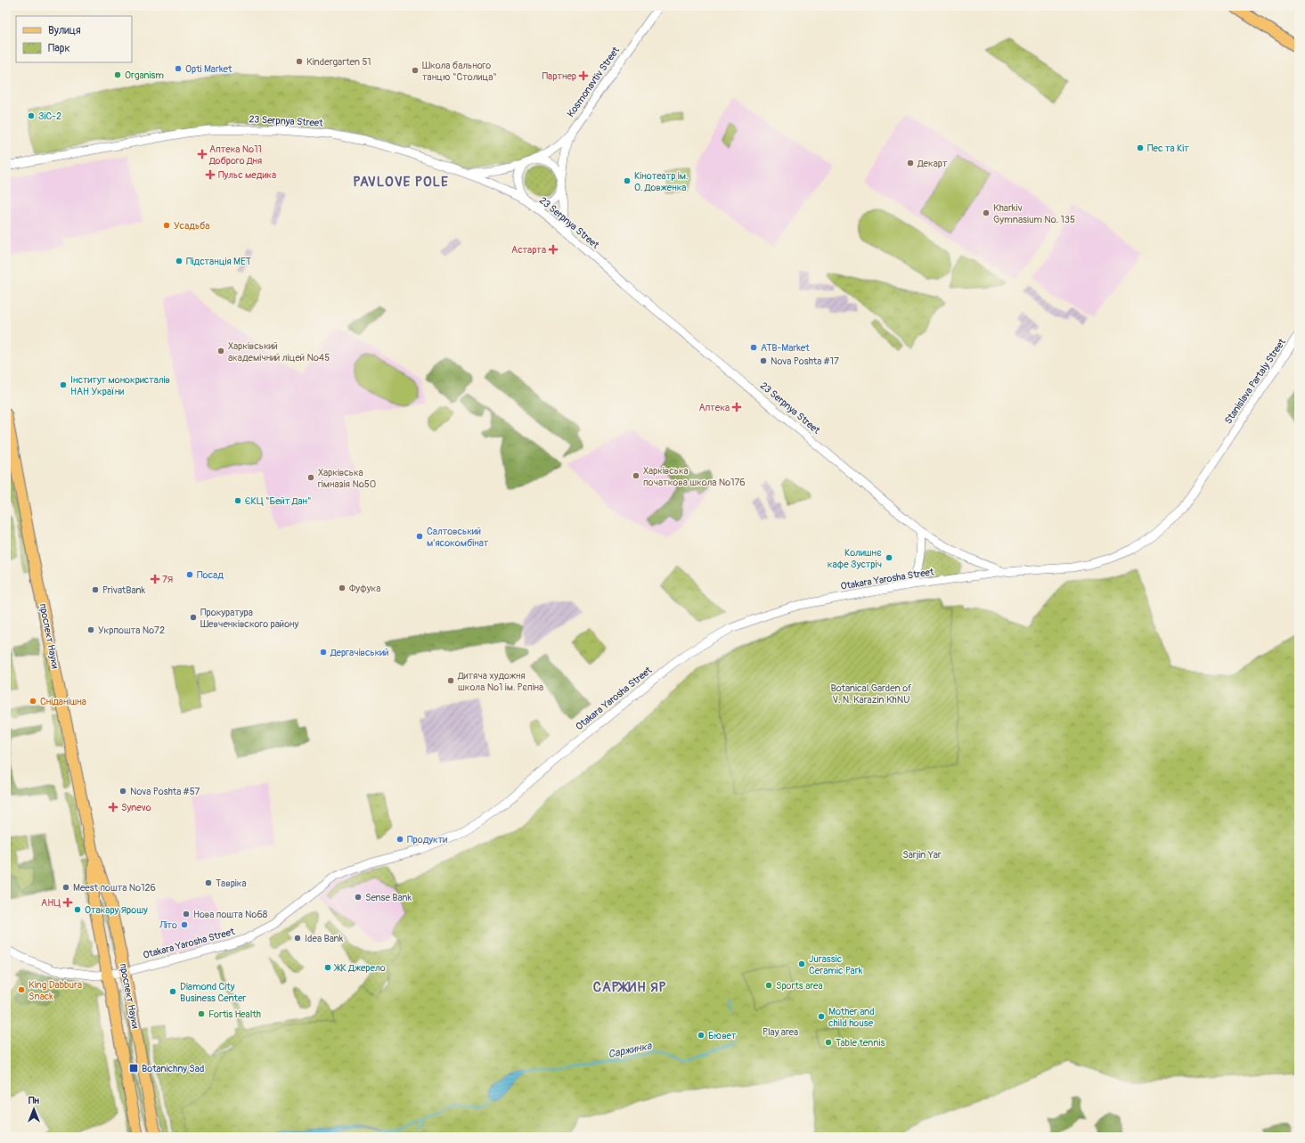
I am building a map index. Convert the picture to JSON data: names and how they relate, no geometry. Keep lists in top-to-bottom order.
{
  "streets": {
    "main road": ["проспект Науки"],
    "street": [
      "Kosmonavtiv Street",
      "23 Serpnya Street",
      "Stanislava Partaly Street",
      "Otakara Yarosha Street"
    ]
  },
  "crossings": [
    ["Kosmonavtiv Street", "23 Serpnya Street"],
    ["23 Serpnya Street", "Otakara Yarosha Street"],
    ["Stanislava Partaly Street", "Otakara Yarosha Street"],
    ["Otakara Yarosha Street", "проспект Науки"]
  ],
  "districts": ["PAVLOVE POLE", "САРЖИН ЯР"],
  "water": ["Саржинка"],
  "parks": ["Botanical Garden of V. N. Karazin KhNU", "Sarjin Yar", "Play area"],
  "places": {
    "other": [
      "Kindergarten 51",
      "Opti Market",
      "Школа бального танцю \"Столица\"",
      "Organism",
      "ЗіС-2",
      "Пес та Кіт",
      "Декарт",
      "Кінотеатр ім. О. Довженка",
      "Kharkiv Gymnasium No. 135",
      "Усадьба",
      "Підстанція МЕТ",
      "ATB-Market",
      "Харківський академічний ліцей №45",
      "Nova Poshta #17",
      "Інститут монокристалів НАН України",
      "Харківська початкова школа №176",
      "Харківська гімназія №50",
      "ЄКЦ \"Бейт Дан\"",
      "Салтовський м'ясокомбінат",
      "Колишнє кафе Зустріч",
      "Посад",
      "Фуфука",
      "PrivatBank",
      "Прокуратура Шевченківского району",
      "Укрпошта №72",
      "Дергачівський",
      "Дитяча художня школа №1 ім. Рєпіна",
      "Сніданішна",
      "Nova Poshta #57",
      "Продукти",
      "Тавріка",
      "Meest пошта №126",
      "Sense Bank",
      "Отакару Ярошу",
      "Нова пошта №68",
      "Літо",
      "Idea Bank",
      "Jurassic Ceramic Park",
      "ЖК Джерело",
      "Sports area",
      "King Dabbura Snack",
      "Diamond City Business Center",
      "Fortis Health",
      "Mother and child house",
      "Бювет",
      "Table tennis"
    ],
    "health": [
      "Партнер",
      "Аптека №11 Доброго Дня",
      "Пульс медика",
      "Астарта",
      "Аптека",
      "7Я",
      "Synevo",
      "АНЦ"
    ],
    "transit": ["Botanichny Sad"]
  },
  "legend": ["Вулиця", "Парк"],
  "north": "top"
}
